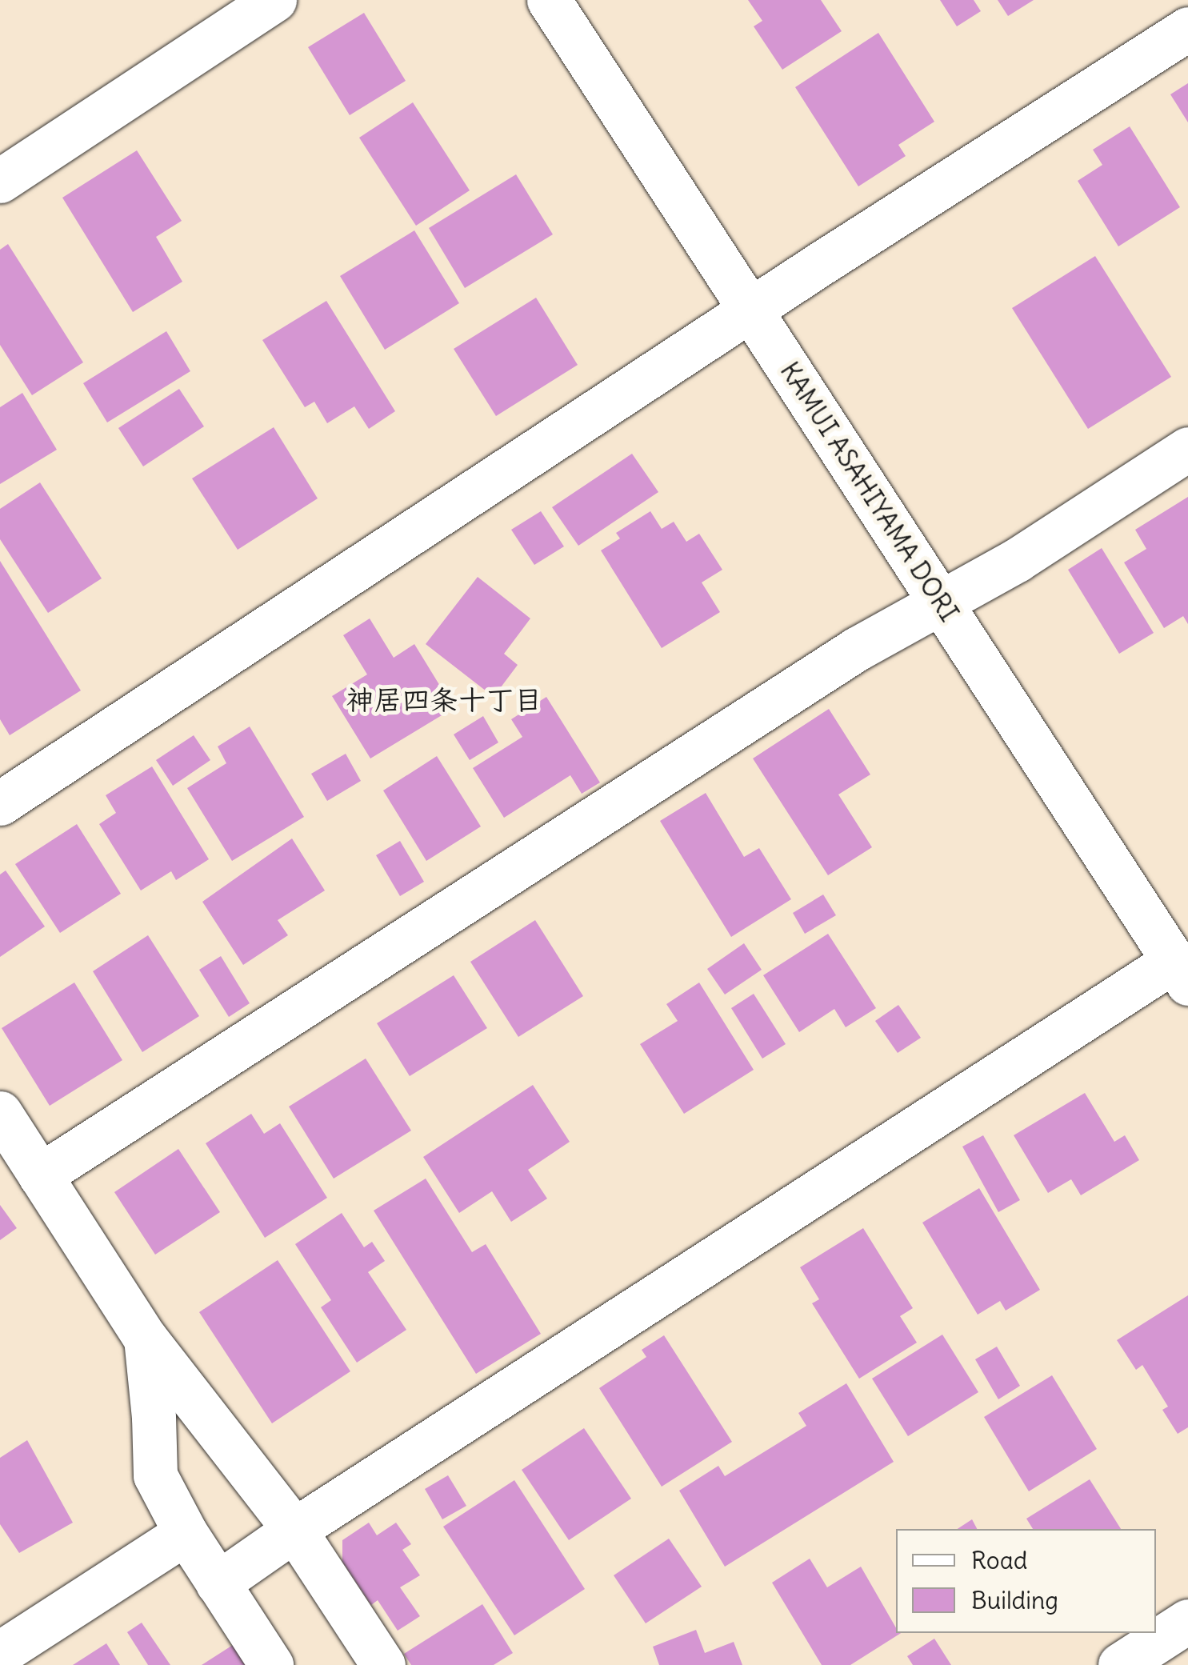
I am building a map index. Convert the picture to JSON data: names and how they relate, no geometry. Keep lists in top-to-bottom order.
{
  "streets": {
    "street": ["KAMUI ASAHIYAMA DORI"]
  },
  "districts": ["神居四条十丁目"],
  "legend": ["Road", "Building"]
}
